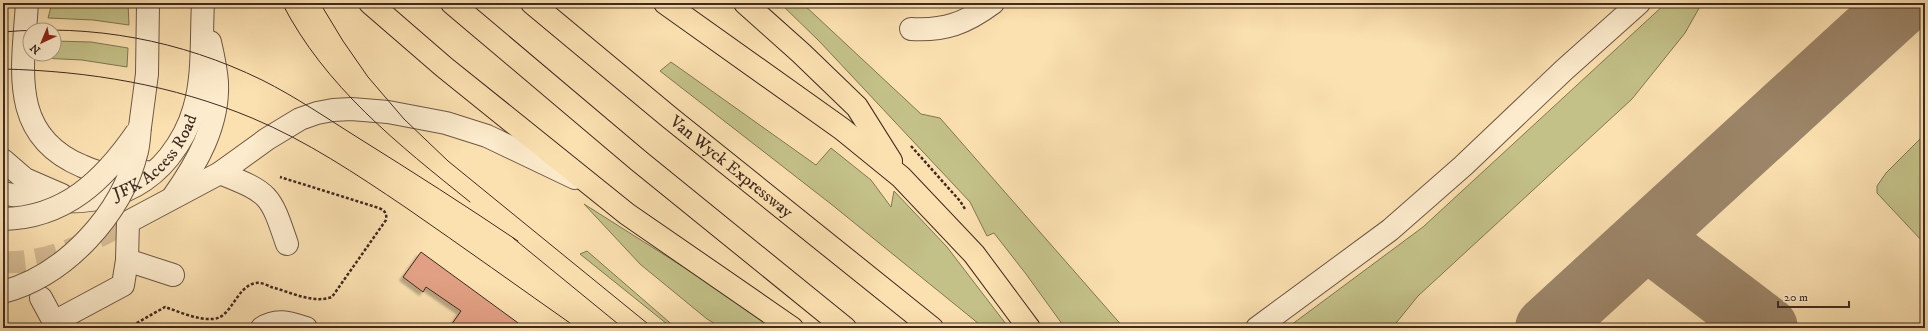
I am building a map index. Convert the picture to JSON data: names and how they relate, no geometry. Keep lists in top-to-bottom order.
{
  "streets": {
    "highway": ["Van Wyck Expressway"],
    "street": ["JFK Access Road"]
  },
  "scale_bar": "20 m",
  "north": "bottom left"
}
